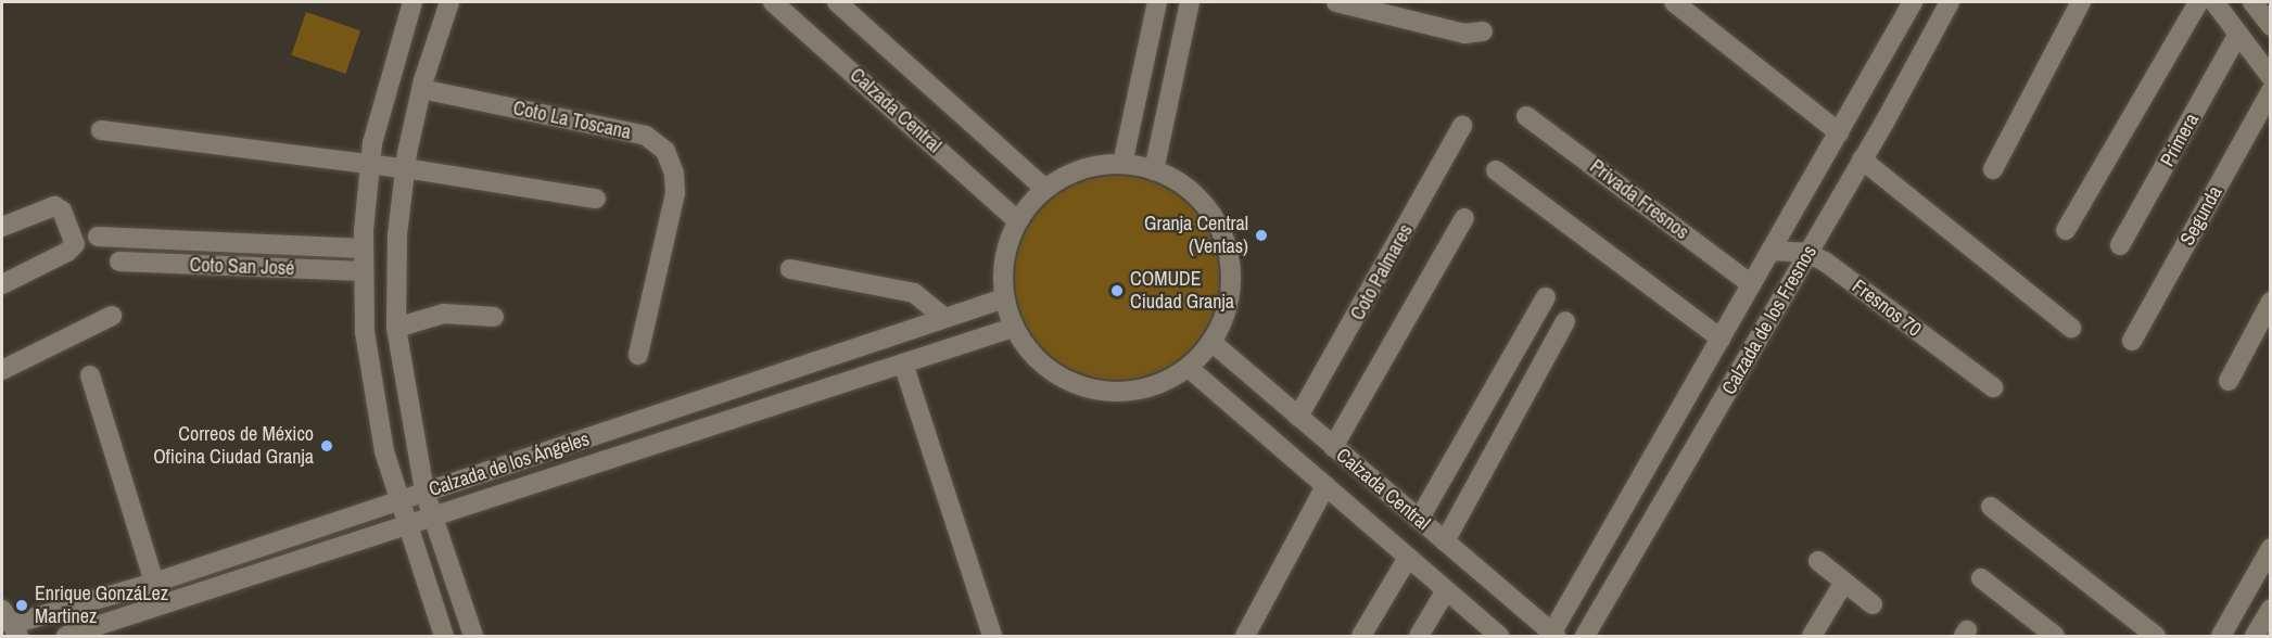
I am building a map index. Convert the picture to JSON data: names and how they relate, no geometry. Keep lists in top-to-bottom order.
{
  "streets": {
    "street": [
      "Calzada Central",
      "Coto La Toscana",
      "Primera",
      "Privada Fresnos",
      "Segunda",
      "Coto San José",
      "Coto Palmares",
      "Fresnos 70",
      "Calzada de los Fresnos",
      "Calzada de los Ángeles"
    ]
  },
  "crossings": [
    ["Calzada Central", "Coto Palmares"],
    ["Calzada Central", "Calzada de los Fresnos"],
    ["Calzada Central", "Calzada de los Ángeles"],
    ["Privada Fresnos", "Calzada de los Fresnos"],
    ["Fresnos 70", "Calzada de los Fresnos"]
  ],
  "places": [
    "Granja Central (Ventas)",
    "COMUDE Ciudad Granja",
    "Correos de México Oficina Ciudad Granja",
    "Enrique GonzáLez Martinez"
  ]
}
